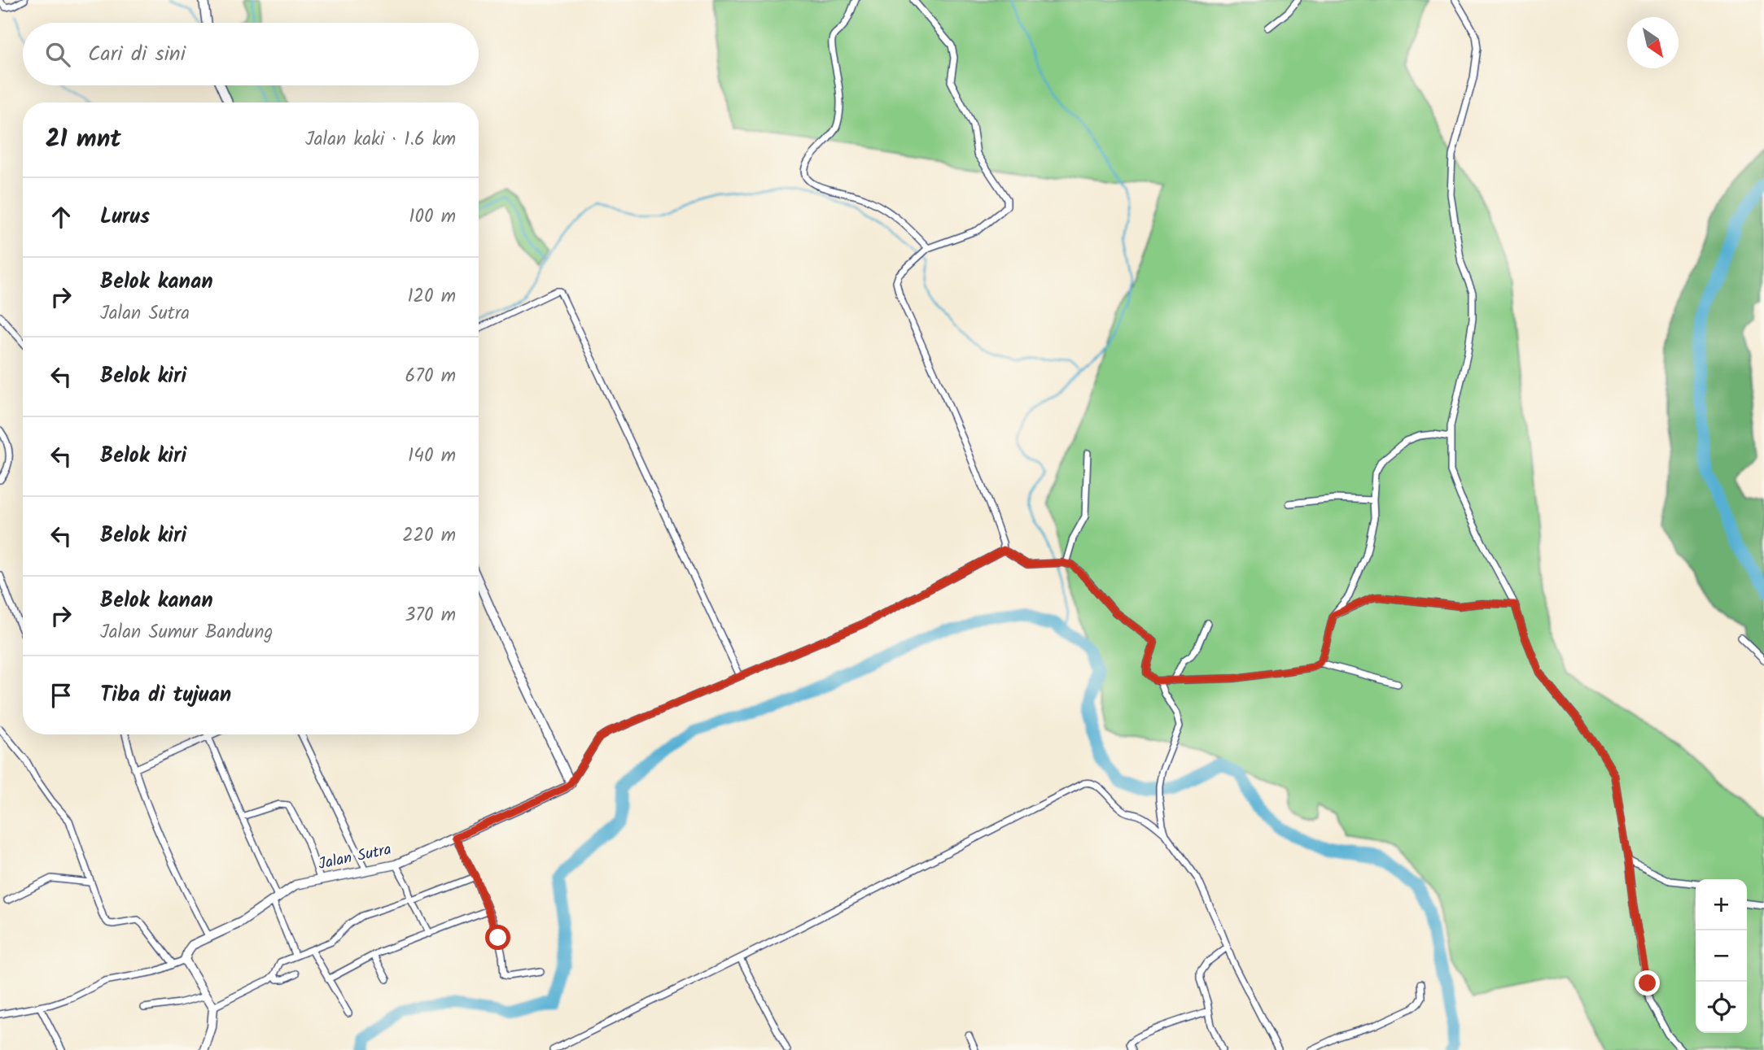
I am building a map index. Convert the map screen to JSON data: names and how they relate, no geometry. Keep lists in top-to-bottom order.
{
  "streets": {
    "street": ["Jalan Sutra"]
  },
  "north": "bottom right",
  "page": {
    "search": "Cari di sini",
    "heading": ["21 mnt", "Jalan kaki · 1.6 km"],
    "list": [
      ["Lurus", "100 m"],
      ["Belok kanan", "Jalan Sutra", "120 m"],
      ["Belok kiri", "670 m"],
      ["Belok kiri", "140 m"],
      ["Belok kiri", "220 m"],
      ["Belok kanan", "Jalan Sumur Bandung", "370 m"],
      "Tiba di tujuan"
    ],
    "map_buttons": ["+", "−"]
  }
}
